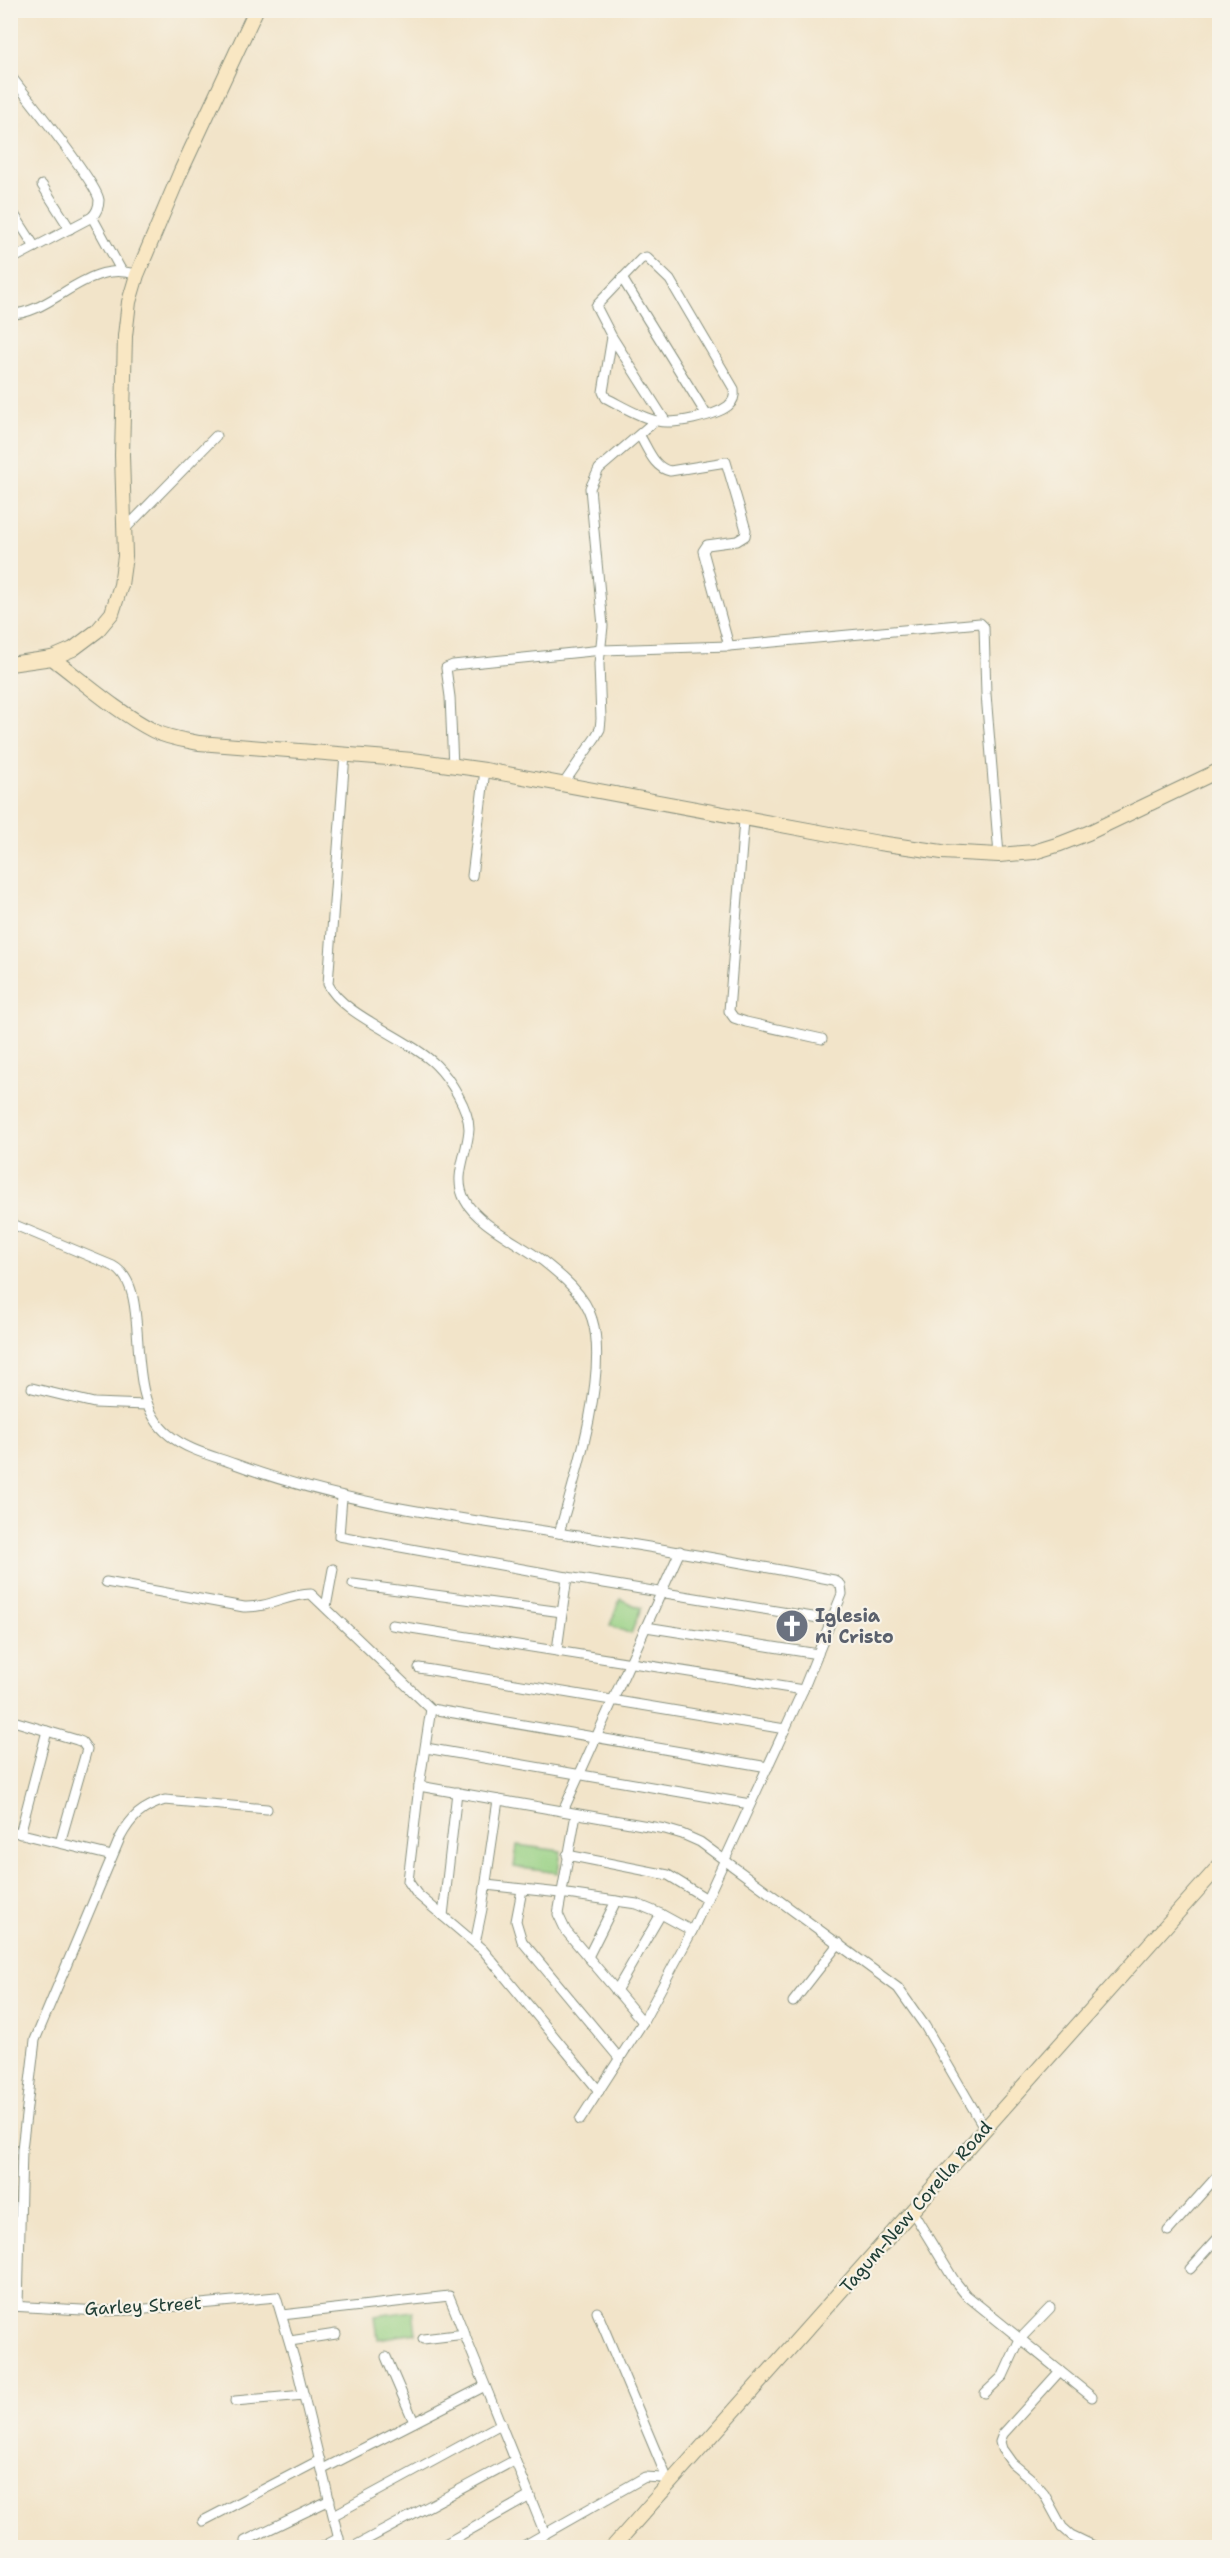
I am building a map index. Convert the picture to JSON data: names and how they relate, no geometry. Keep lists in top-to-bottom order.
{
  "streets": {
    "street": ["Tagum-New Corella Road", "Garley Street"]
  },
  "places": {
    "church": ["Iglesia ni Cristo"]
  }
}
